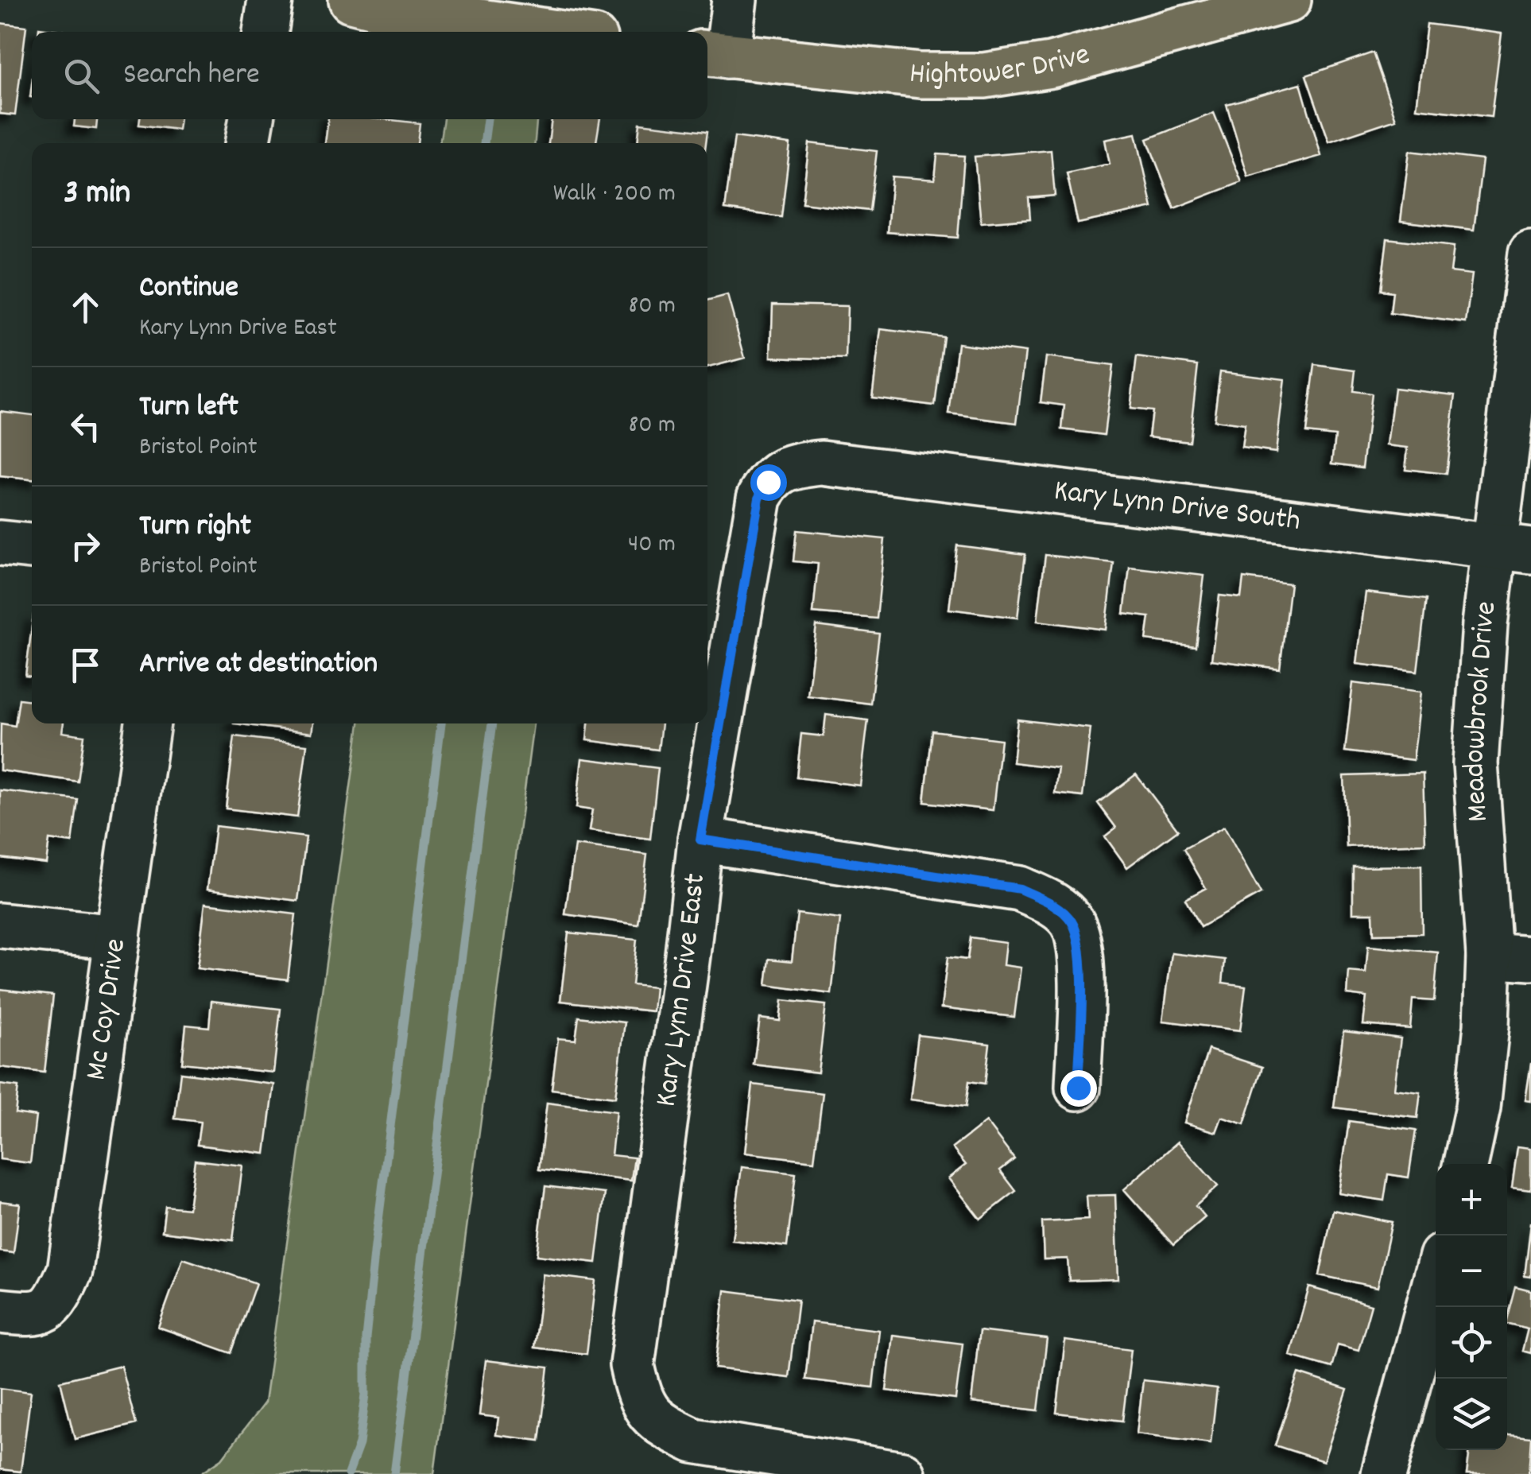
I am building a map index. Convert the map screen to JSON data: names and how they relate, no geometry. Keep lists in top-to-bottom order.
{
  "streets": {
    "main road": ["Hightower Drive"],
    "street": [
      "Kary Lynn Drive South",
      "Meadowbrook Drive",
      "Kary Lynn Drive East",
      "Mc Coy Drive"
    ]
  },
  "crossings": [
    ["Kary Lynn Drive South", "Meadowbrook Drive"],
    ["Kary Lynn Drive South", "Kary Lynn Drive East"]
  ],
  "page": {
    "search": "Search here",
    "heading": ["3 min", "Walk · 200 m"],
    "list": [
      ["Continue", "Kary Lynn Drive East", "80 m"],
      ["Turn left", "Bristol Point", "80 m"],
      ["Turn right", "Bristol Point", "40 m"],
      "Arrive at destination"
    ],
    "map_buttons": ["+", "−"]
  }
}
